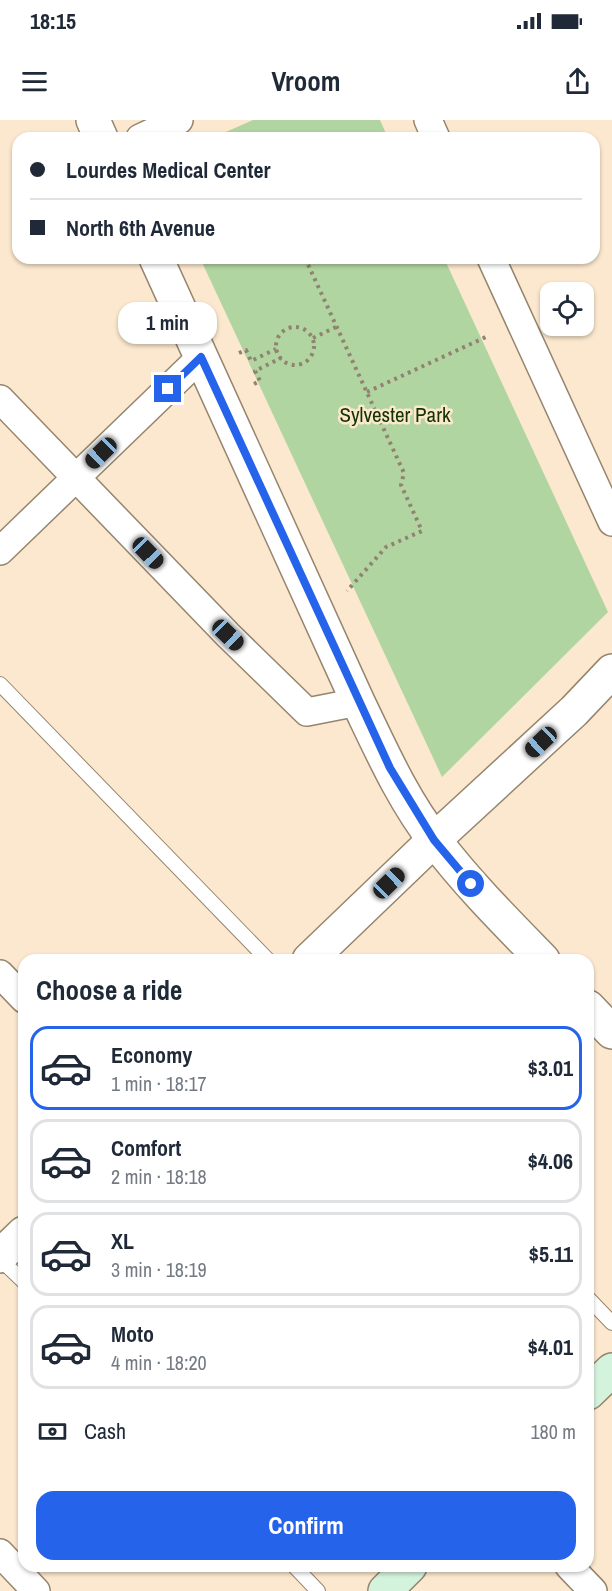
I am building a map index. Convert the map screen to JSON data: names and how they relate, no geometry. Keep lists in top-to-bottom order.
{
  "parks": ["Sylvester Park"],
  "page": {
    "status": "18:15",
    "header": "Vroom",
    "banner": ["Lourdes Medical Center", "North 6th Avenue"],
    "bubble": "1 min",
    "heading": "Choose a ride",
    "list": [
      {
        "name": "Economy",
        "note": "1 min · 18:17",
        "value": "$3.01"
      },
      {
        "name": "Comfort",
        "note": "2 min · 18:18",
        "value": "$4.06"
      },
      {
        "name": "XL",
        "note": "3 min · 18:19",
        "value": "$5.11"
      },
      {
        "name": "Moto",
        "note": "4 min · 18:20",
        "value": "$4.01"
      }
    ],
    "pay": ["Cash", "180 m"],
    "buttons": "Confirm"
  }
}
